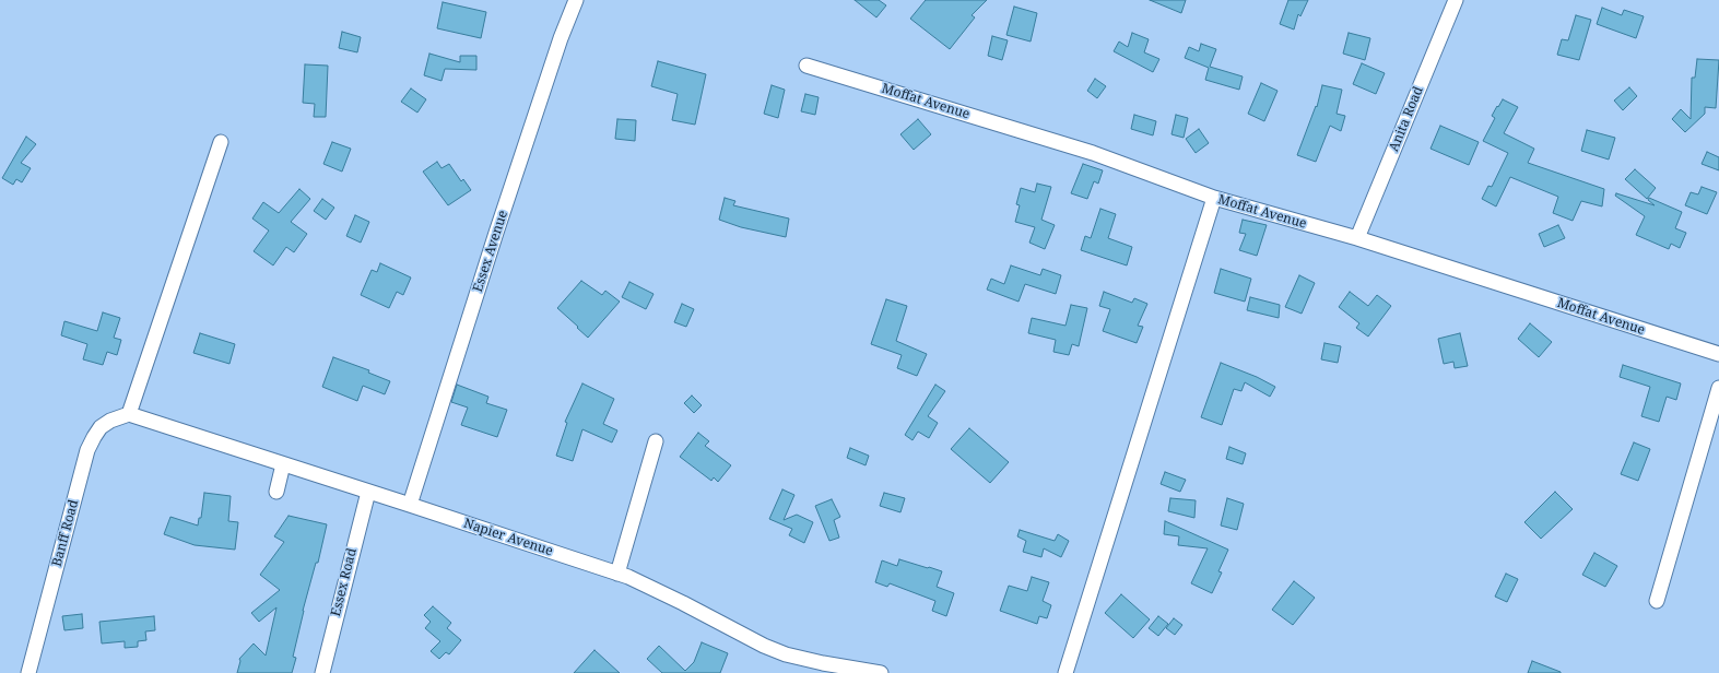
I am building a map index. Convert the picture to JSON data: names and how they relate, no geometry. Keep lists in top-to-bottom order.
{
  "streets": {
    "street": [
      "Moffat Avenue",
      "Anita Road",
      "Essex Avenue",
      "Banff Road",
      "Napier Avenue",
      "Essex Road"
    ]
  },
  "crossings": [
    ["Moffat Avenue", "Anita Road"],
    ["Essex Avenue", "Napier Avenue"],
    ["Banff Road", "Napier Avenue"],
    ["Napier Avenue", "Essex Road"]
  ]
}
